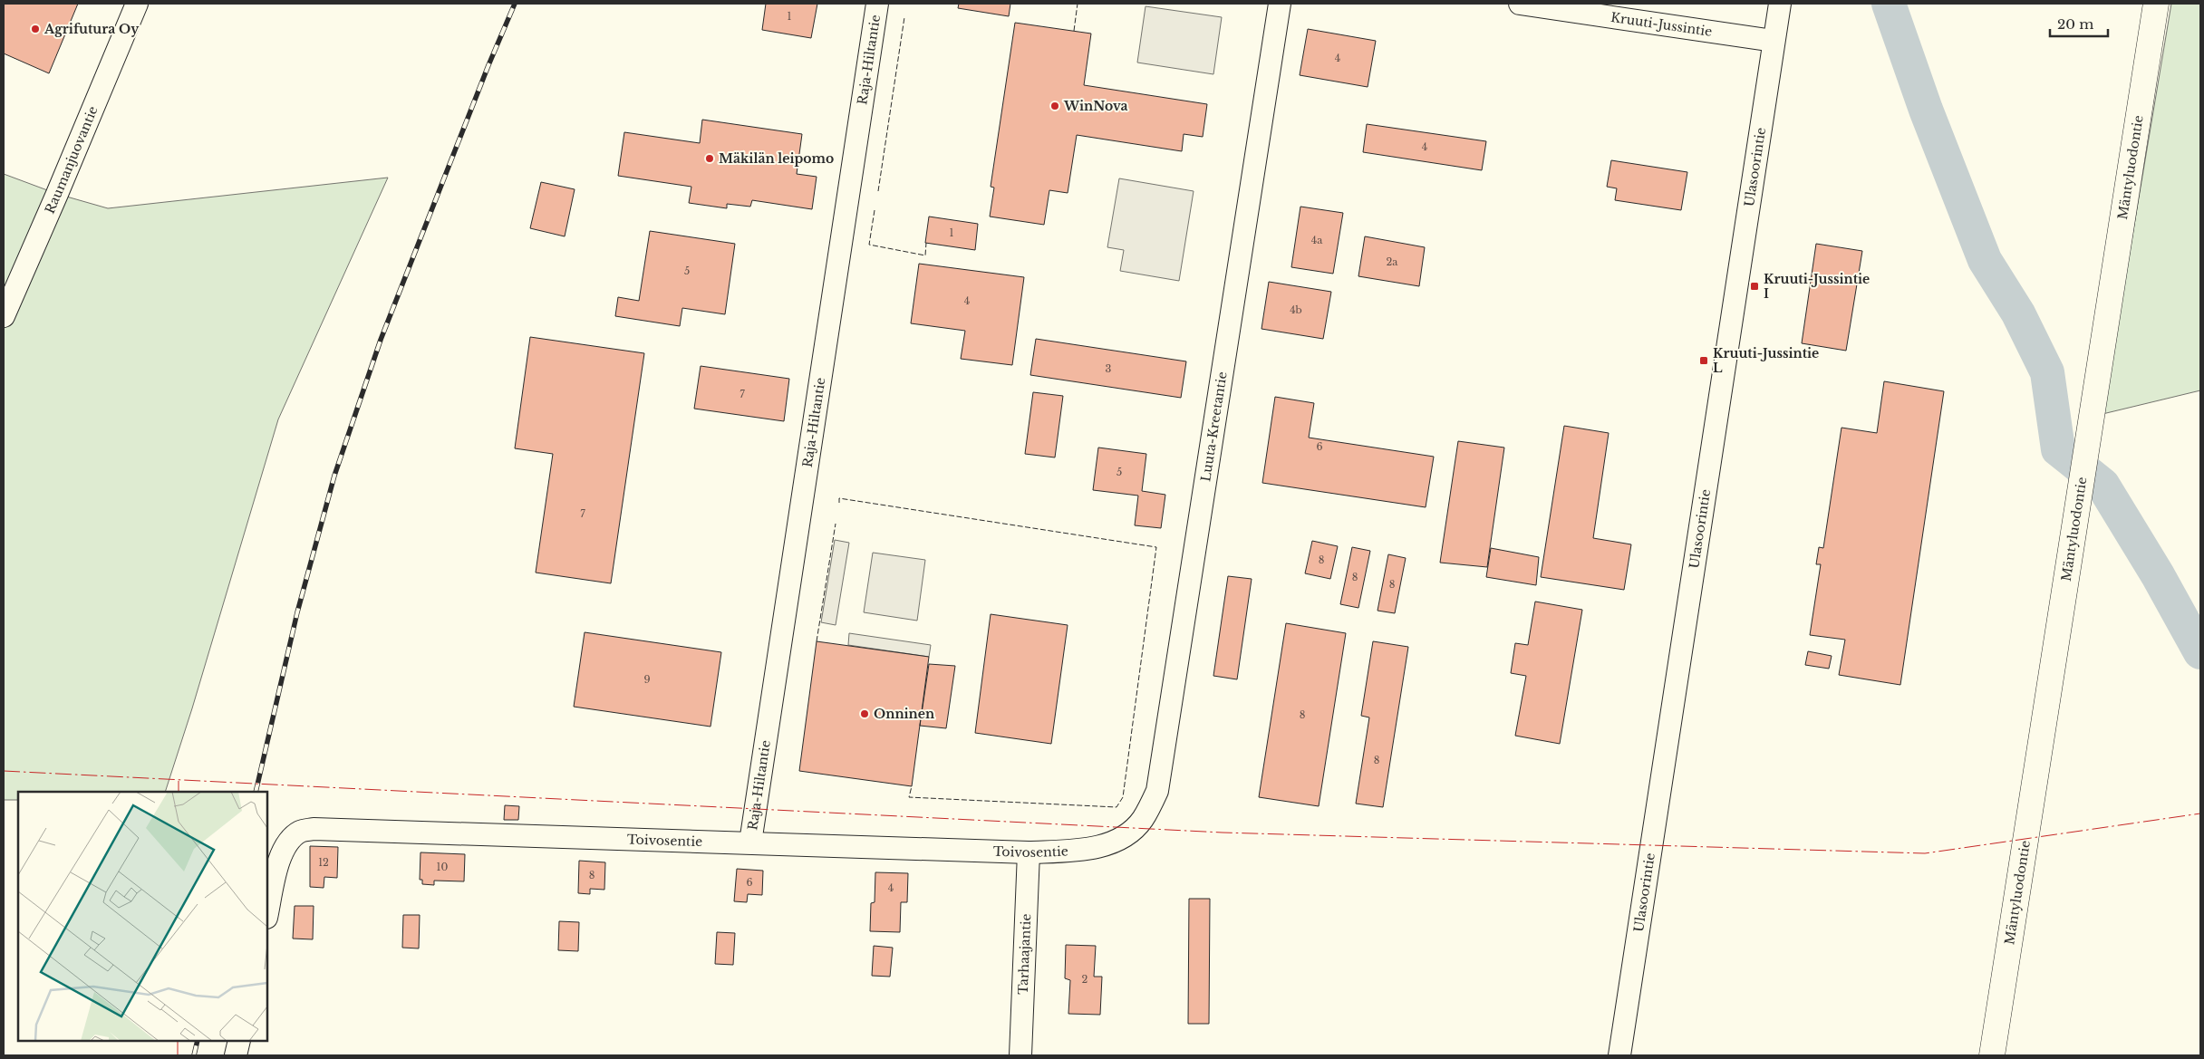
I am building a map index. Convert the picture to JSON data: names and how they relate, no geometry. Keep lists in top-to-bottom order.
{
  "streets": {
    "highway": ["Mäntyluodontie"],
    "street": [
      "Kruuti-Jussintie",
      "Raja-Hiltantie",
      "Raumanjuovantie",
      "Ulasoorintie",
      "Luuta-Kreetantie",
      "Toivosentie",
      "Tarhaajantie"
    ]
  },
  "crossings": [
    ["Kruuti-Jussintie", "Ulasoorintie"],
    ["Raja-Hiltantie", "Toivosentie"],
    ["Luuta-Kreetantie", "Toivosentie"],
    ["Toivosentie", "Tarhaajantie"]
  ],
  "places": {
    "other": [
      "Agrifutura Oy",
      "WinNova",
      "Mäkilän leipomo",
      "Onninen"
    ],
    "transit": ["Kruuti-Jussintie I", "Kruuti-Jussintie L"]
  },
  "house_numbers": [
    "1",
    "4",
    "4",
    "1",
    "4a",
    "2a",
    "5",
    "4",
    "4b",
    "3",
    "7",
    "6",
    "5",
    "7",
    "8",
    "8",
    "8",
    "9",
    "8",
    "8",
    "12",
    "10",
    "8",
    "6",
    "4",
    "2"
  ],
  "scale_bar": "20 m"
}
